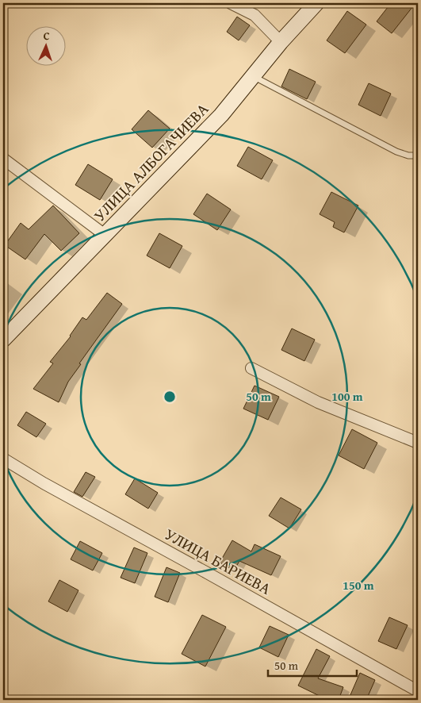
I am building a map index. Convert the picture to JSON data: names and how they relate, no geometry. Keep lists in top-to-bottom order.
{
  "streets": {
    "street": ["УЛИЦА АЛБОГАЧИЕВА", "УЛИЦА БАРИЕВА"]
  },
  "scale_bar": "50 m",
  "north": "top",
  "rings": ["50 m", "100 m", "150 m"]
}
